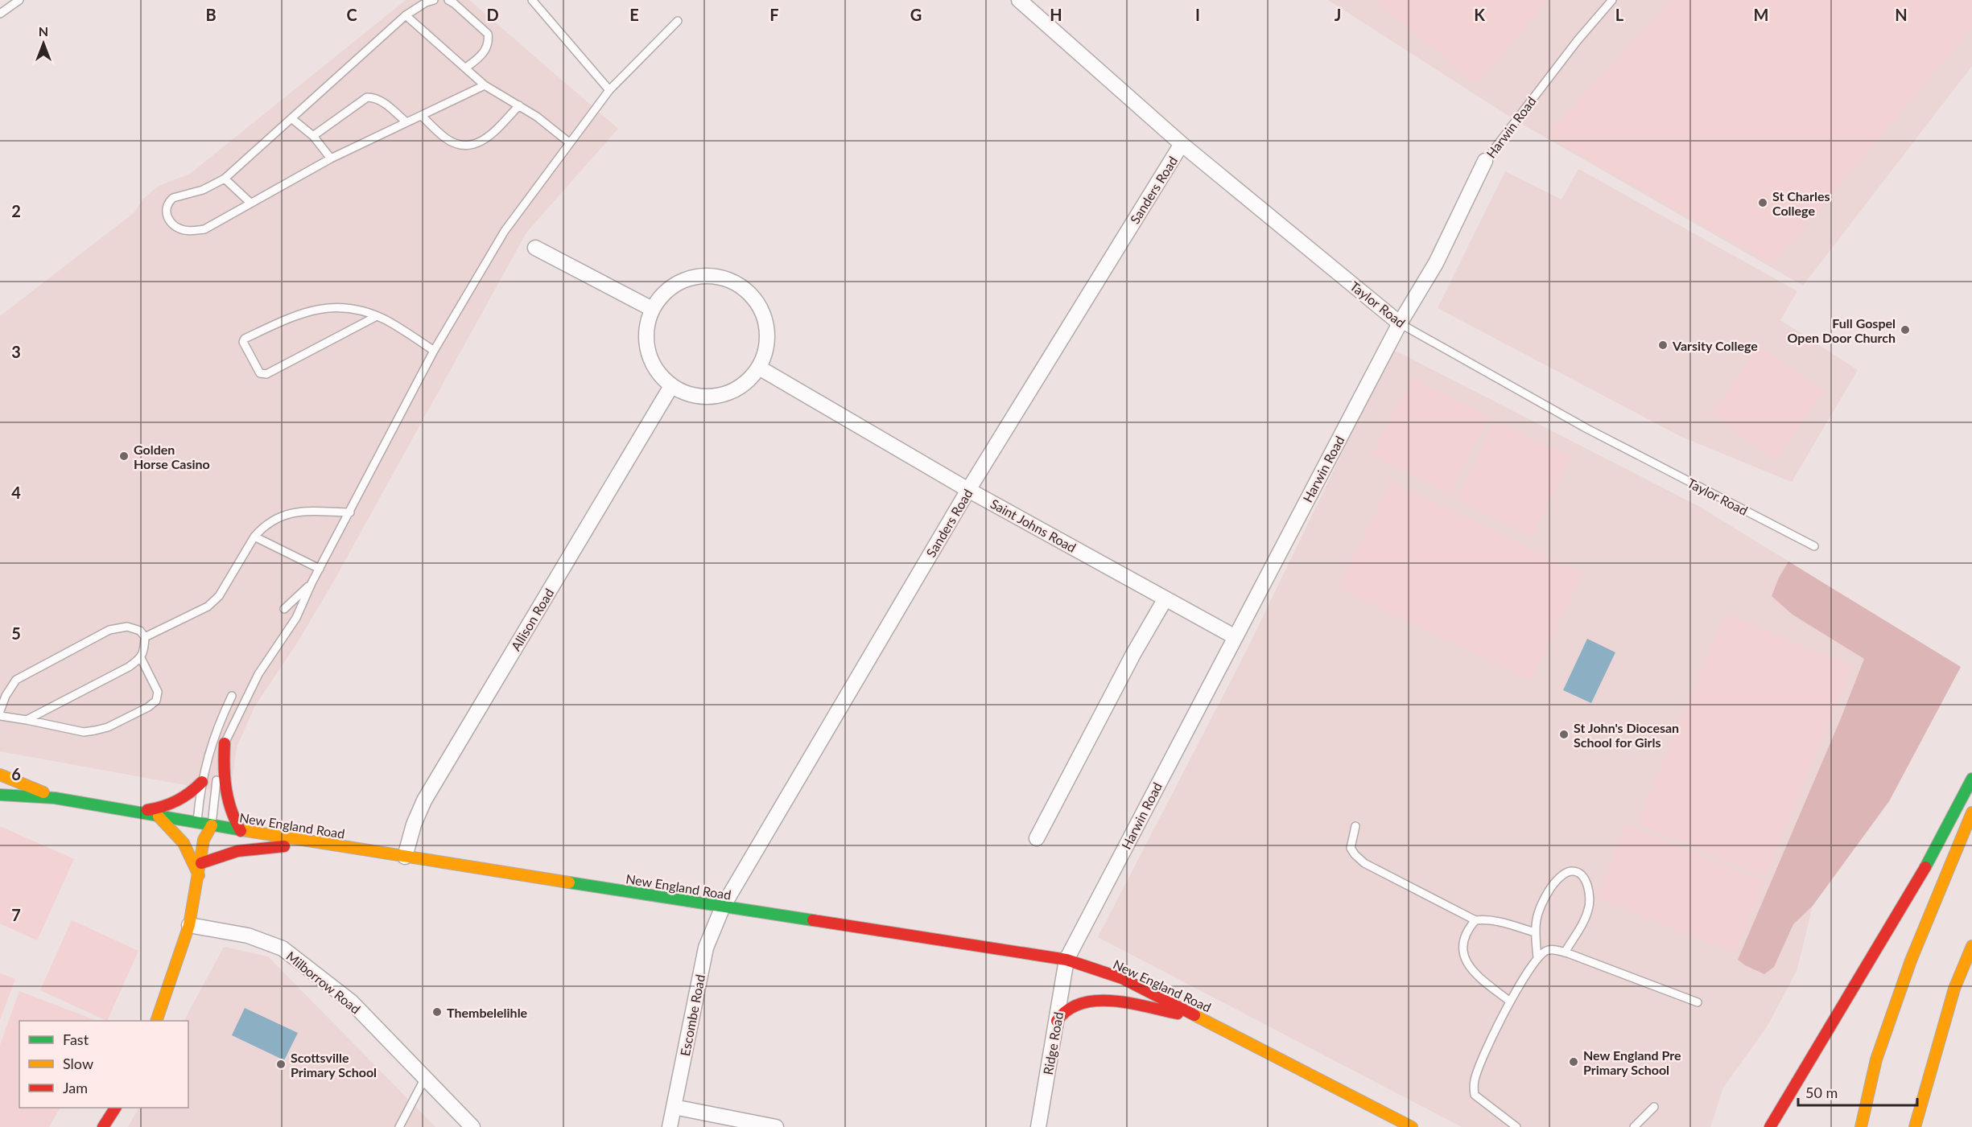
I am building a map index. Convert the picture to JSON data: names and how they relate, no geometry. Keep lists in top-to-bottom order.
{
  "streets": {
    "main road": ["New England Road"],
    "street": [
      "Harwin Road",
      "Sanders Road",
      "Taylor Road",
      "Saint Johns Road",
      "Allison Road",
      "Milborrow Road",
      "Escombe Road",
      "Ridge Road"
    ]
  },
  "crossings": [
    ["Harwin Road", "Taylor Road"],
    ["Harwin Road", "Saint Johns Road"],
    ["Harwin Road", "New England Road"],
    ["Harwin Road", "Ridge Road"],
    ["Sanders Road", "Taylor Road"],
    ["Sanders Road", "Saint Johns Road"],
    ["Sanders Road", "New England Road"],
    ["Sanders Road", "Escombe Road"],
    ["Saint Johns Road", "Allison Road"],
    ["Allison Road", "New England Road"],
    ["New England Road", "Escombe Road"],
    ["New England Road", "Ridge Road"]
  ],
  "places": [
    "St Charles College",
    "Full Gospel Open Door Church",
    "Varsity College",
    "Golden Horse Casino",
    "St John's Diocesan School for Girls",
    "Thembelelihle",
    "New England Pre Primary School",
    "Scottsville Primary School"
  ],
  "legend": ["Fast", "Slow", "Jam"],
  "scale_bar": "50 m",
  "north": "top",
  "grid": {
    "columns": [
      "B",
      "C",
      "D",
      "E",
      "F",
      "G",
      "H",
      "I",
      "J",
      "K",
      "L",
      "M",
      "N"
    ],
    "rows": [
      "2",
      "3",
      "4",
      "5",
      "6",
      "7"
    ]
  }
}
